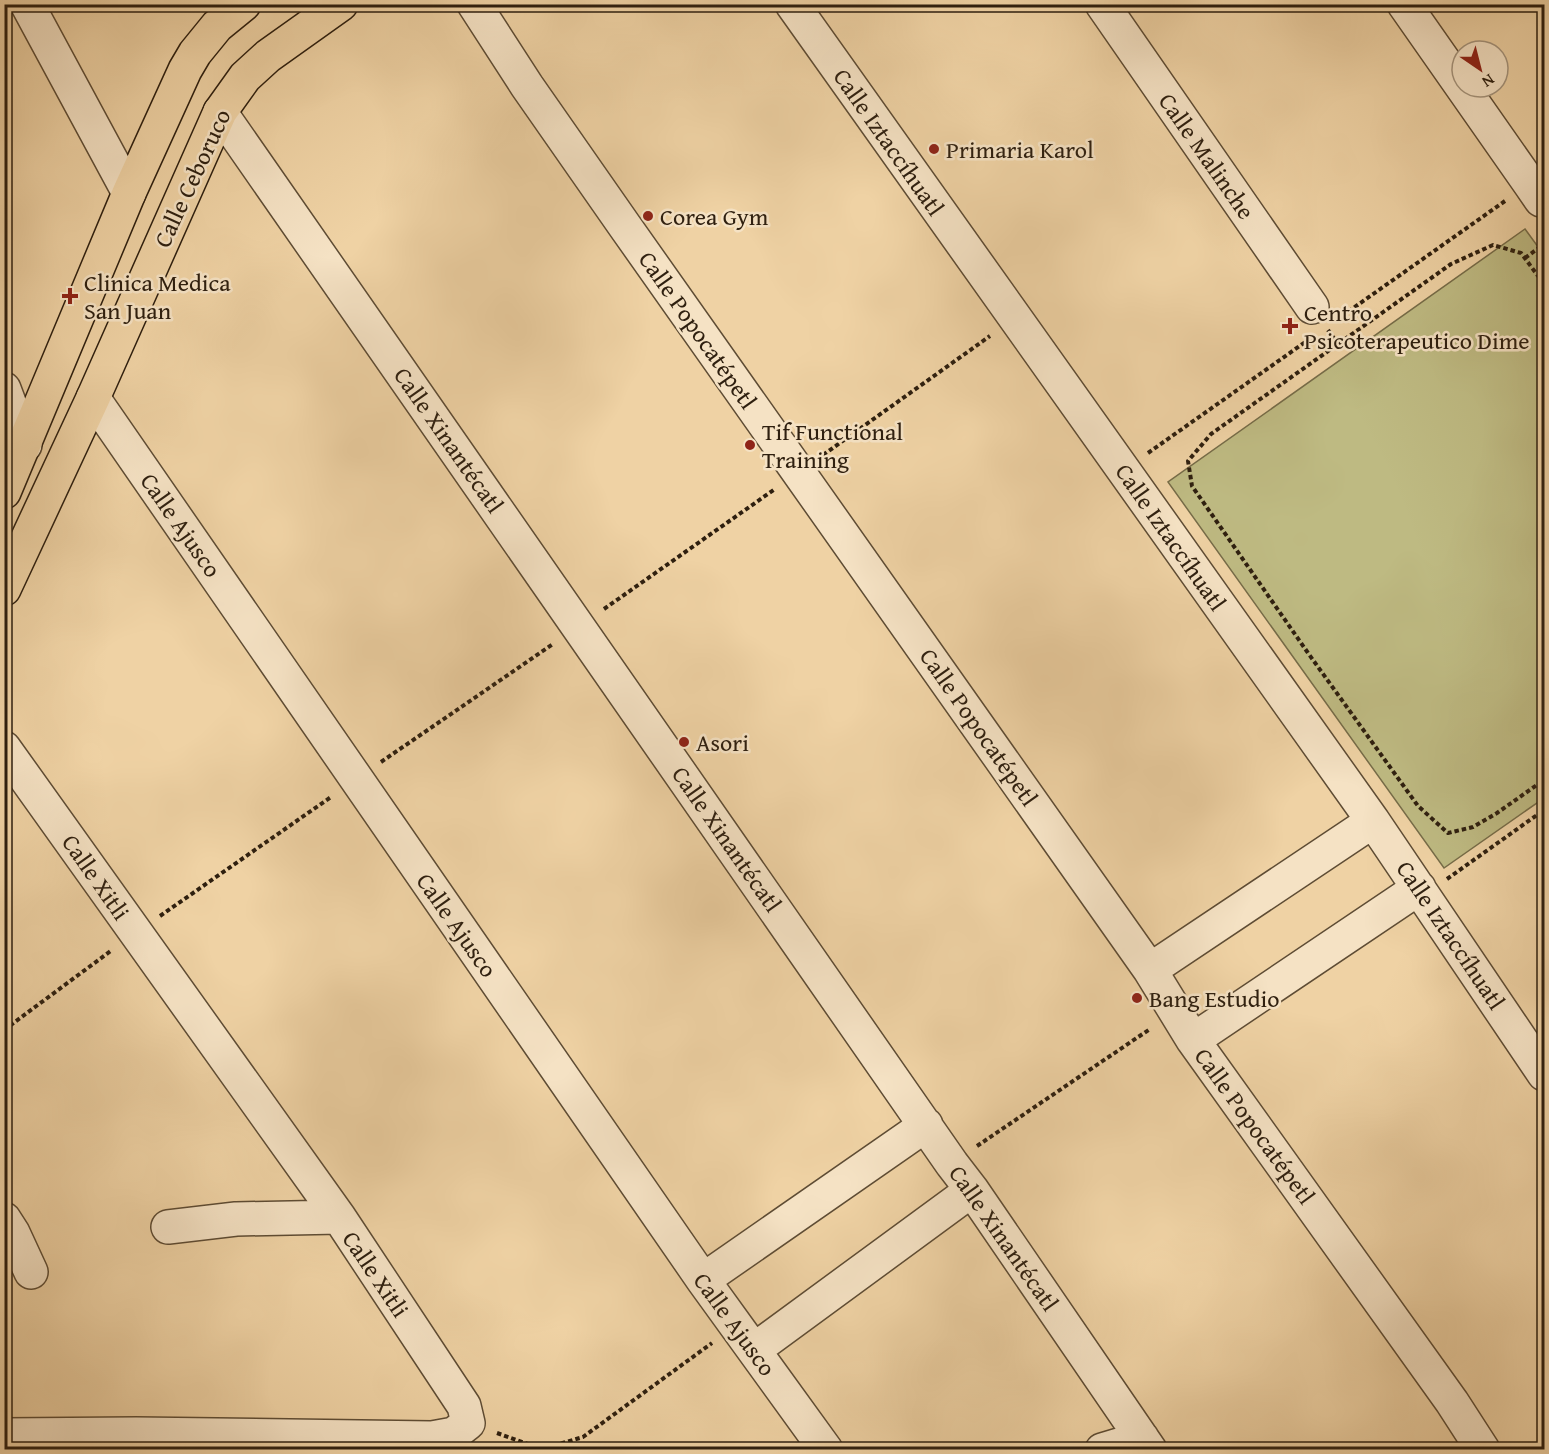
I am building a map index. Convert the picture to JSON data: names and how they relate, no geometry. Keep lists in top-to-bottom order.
{
  "streets": {
    "main road": ["Calle Ceboruco"],
    "street": [
      "Calle Iztaccíhuatl",
      "Calle Malinche",
      "Calle Popocatépetl",
      "Calle Xinantécatl",
      "Calle Ajusco",
      "Calle Xitli"
    ]
  },
  "crossings": [
    ["Calle Ceboruco", "Calle Xinantécatl"],
    ["Calle Ceboruco", "Calle Ajusco"]
  ],
  "places": {
    "other": [
      "Primaria Karol",
      "Corea Gym",
      "Tif Functional Training",
      "Asori",
      "Bang Estudio"
    ],
    "health": ["Clinica Medica San Juan", "Centro Psicoterapeutico Dime"]
  },
  "north": "bottom right"
}
